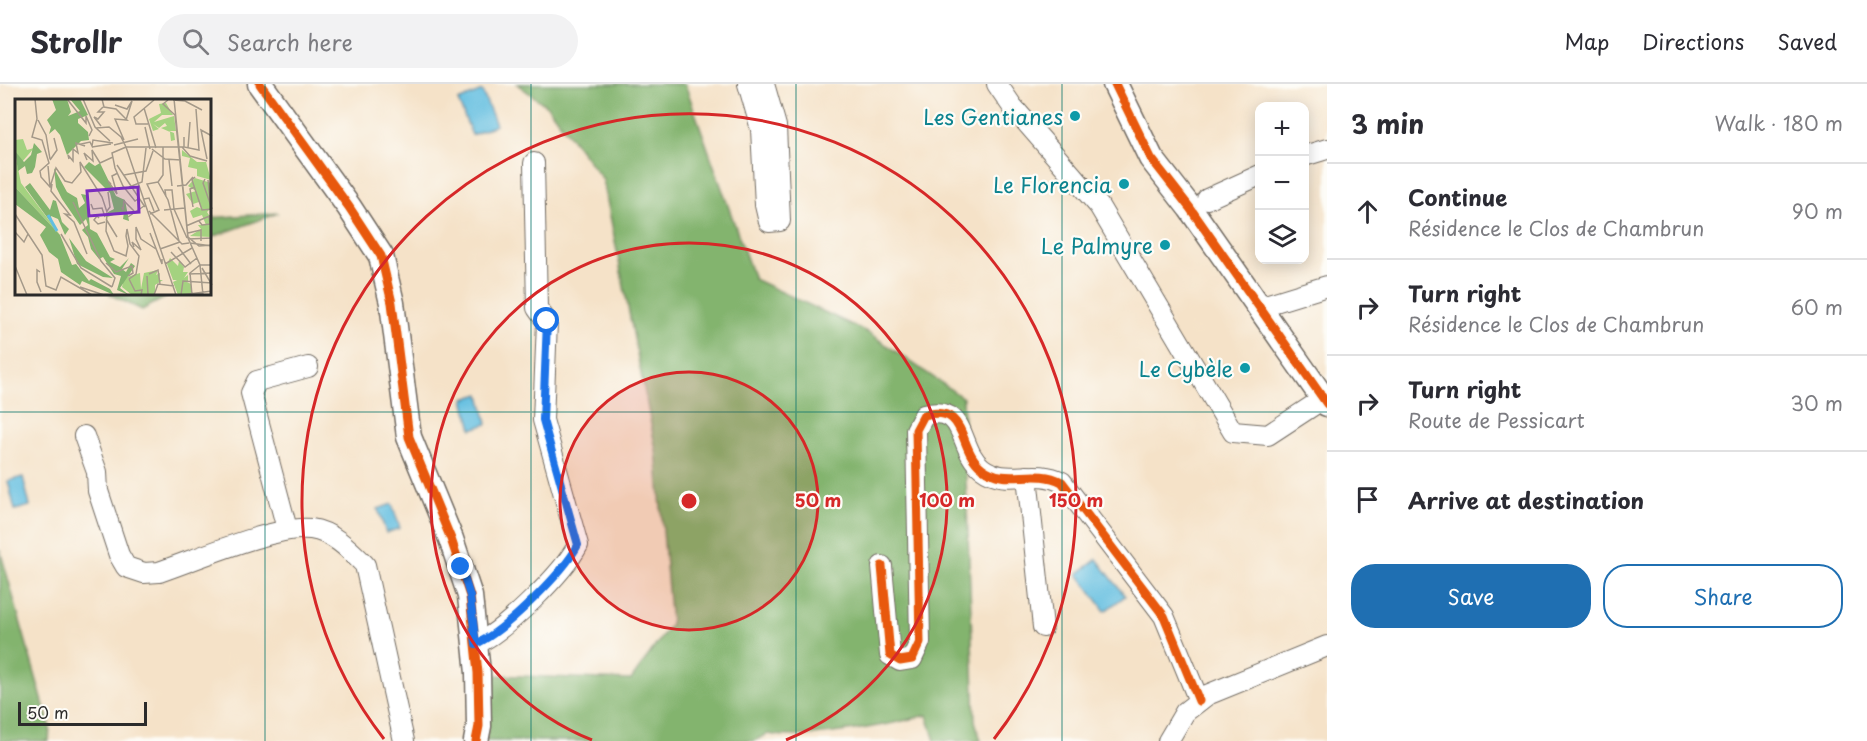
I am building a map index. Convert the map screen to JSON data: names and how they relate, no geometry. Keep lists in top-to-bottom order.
{
  "places": [
    "Les Gentianes",
    "Le Florencia",
    "Le Palmyre",
    "Le Cybèle"
  ],
  "scale_bar": "50 m",
  "page": {
    "header": "Strollr",
    "search": "Search here",
    "nav": ["Map", "Directions", "Saved"],
    "heading": ["3 min", "Walk · 180 m"],
    "map_buttons": ["+", "−"],
    "list": [
      ["Continue", "Résidence le Clos de Chambrun", "90 m"],
      ["Turn right", "Résidence le Clos de Chambrun", "60 m"],
      ["Turn right", "Route de Pessicart", "30 m"],
      "Arrive at destination"
    ],
    "buttons": ["Save", "Share"],
    "scale": "50 m"
  },
  "rings": ["50 m", "100 m", "150 m"]
}
